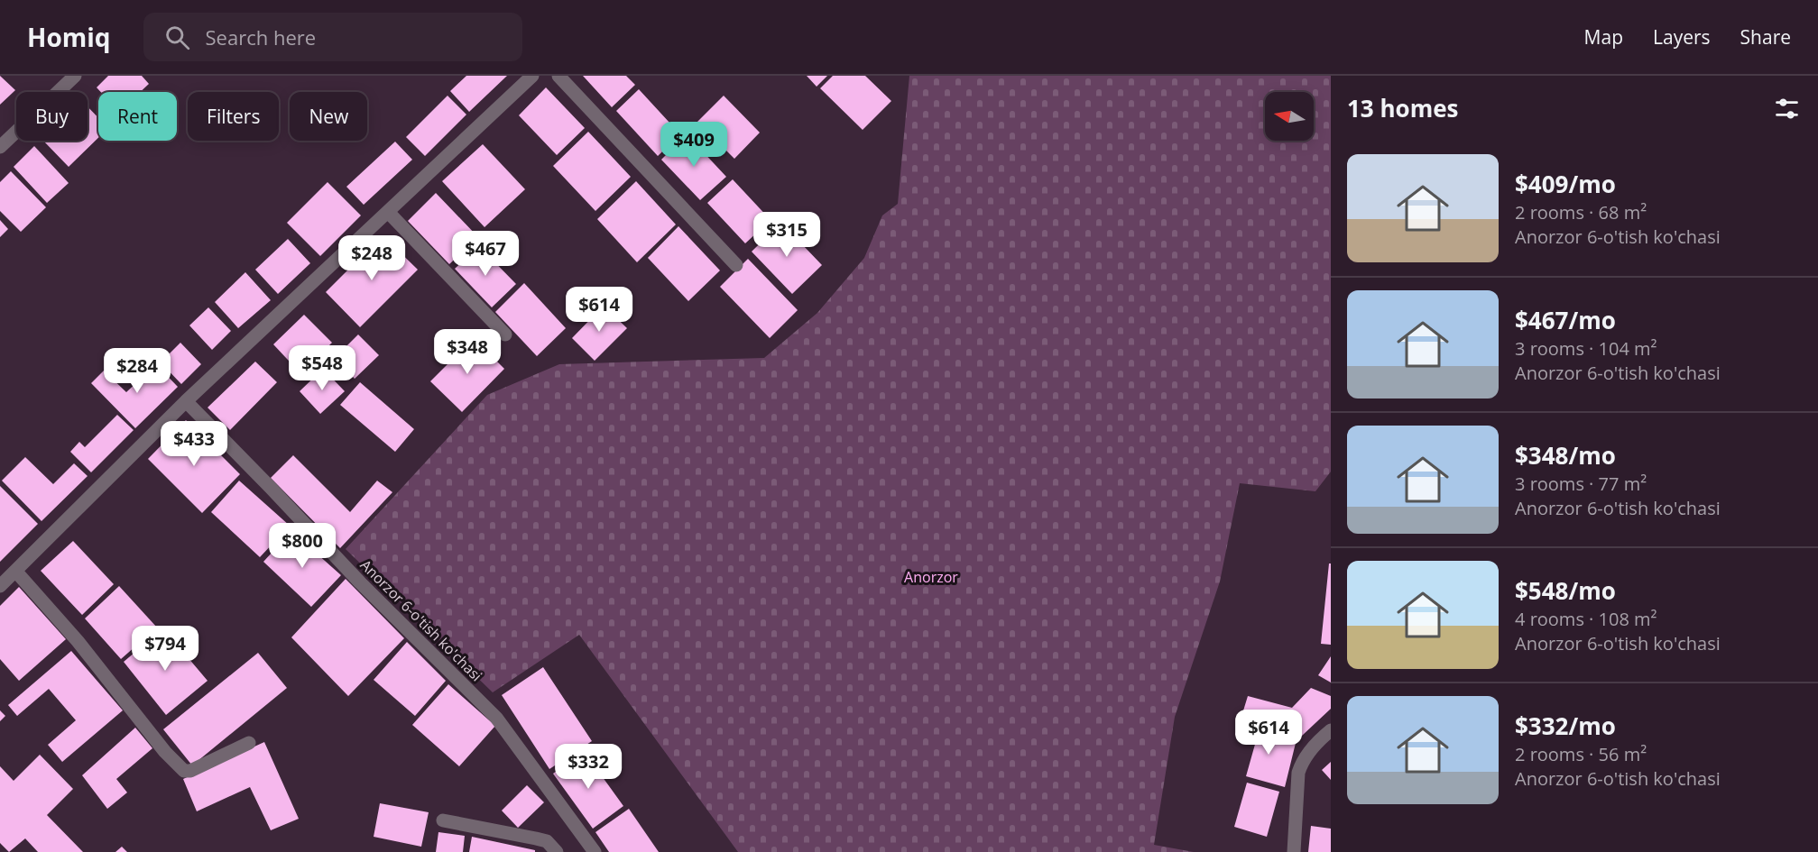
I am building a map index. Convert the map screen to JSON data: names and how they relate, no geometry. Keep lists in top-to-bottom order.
{
  "streets": {
    "street": ["Anorzor 6-o'tish ko'chasi"]
  },
  "parks": ["Anorzor"],
  "north": "left",
  "page": {
    "header": "Homiq",
    "search": "Search here",
    "nav": ["Map", "Layers", "Share"],
    "heading": "13 homes",
    "chip": [
      "Buy",
      "Rent",
      "Filters",
      "New"
    ],
    "price": [
      "$409",
      "$315",
      "$467",
      "$248",
      "$614",
      "$348",
      "$548",
      "$284",
      "$433",
      "$800",
      "$794",
      "$614",
      "$332"
    ],
    "list": [
      {
        "name": "$409/mo",
        "note": "2 rooms · 68 m² · Anorzor 6-o'tish ko'chasi"
      },
      {
        "name": "$467/mo",
        "note": "3 rooms · 104 m² · Anorzor 6-o'tish ko'chasi"
      },
      {
        "name": "$348/mo",
        "note": "3 rooms · 77 m² · Anorzor 6-o'tish ko'chasi"
      },
      {
        "name": "$548/mo",
        "note": "4 rooms · 108 m² · Anorzor 6-o'tish ko'chasi"
      },
      {
        "name": "$332/mo",
        "note": "2 rooms · 56 m² · Anorzor 6-o'tish ko'chasi"
      }
    ]
  }
}
